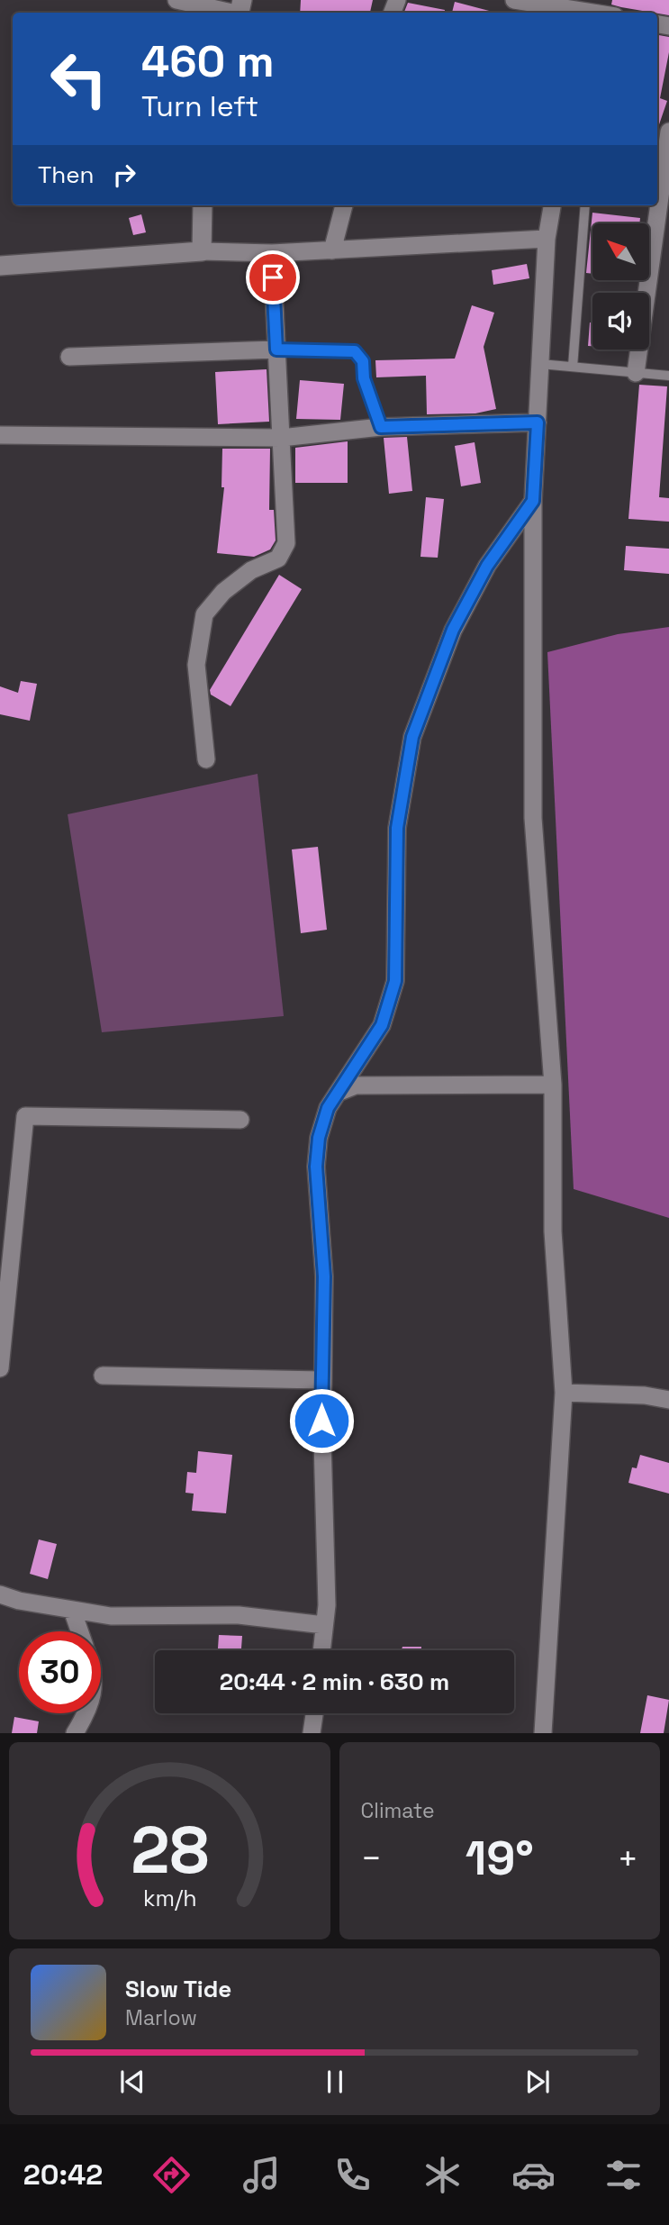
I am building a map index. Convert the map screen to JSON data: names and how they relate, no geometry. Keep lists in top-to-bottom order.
{
  "north": "top left",
  "page": {
    "turn": ["460 m", "Turn left"],
    "then": "Then",
    "limit": "30",
    "trip": "20:44 · 2 min · 630 m",
    "tile": "Climate",
    "heat": ["−", "19°", "+"],
    "song": ["Slow Tide", "Marlow"],
    "tabs": "20:42",
    "gauge": ["28", "km/h"]
  }
}
